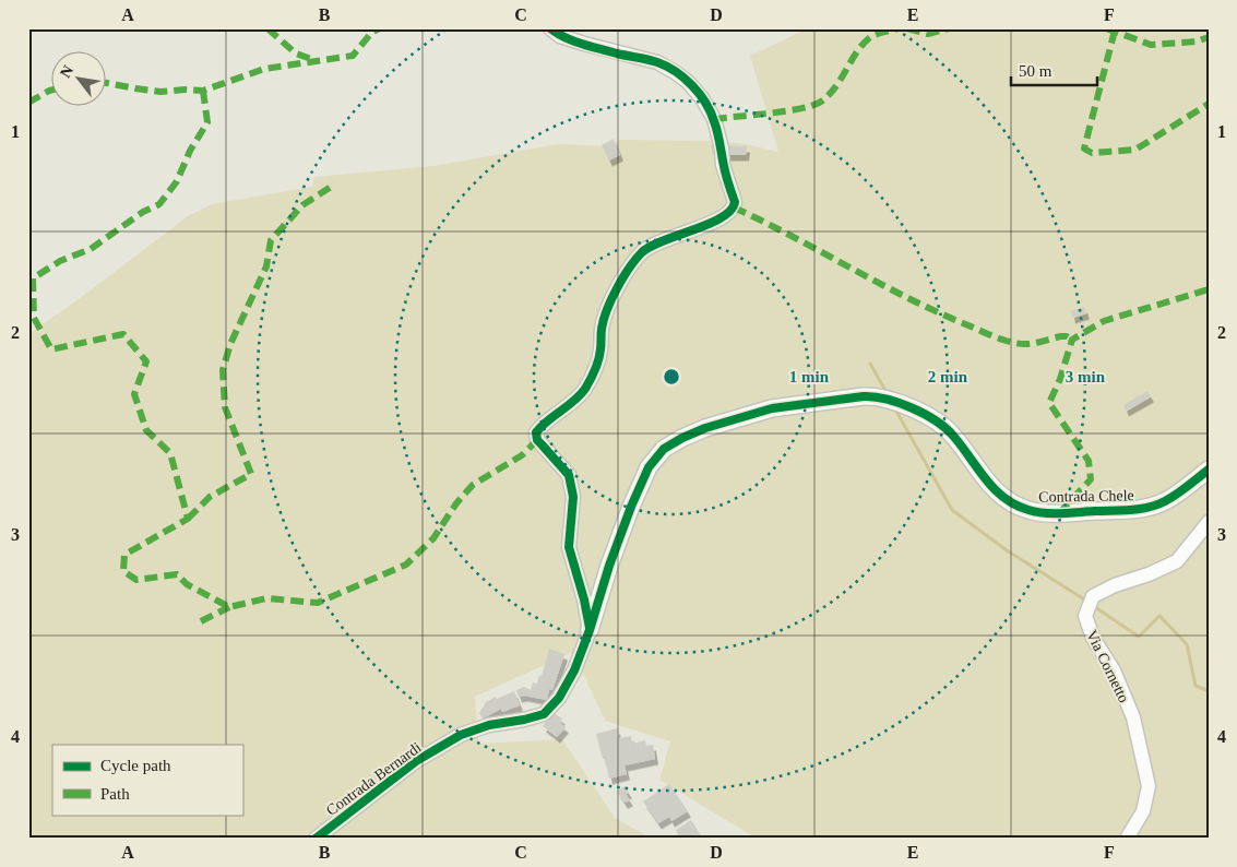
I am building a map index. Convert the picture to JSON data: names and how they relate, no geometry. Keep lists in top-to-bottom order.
{
  "streets": {
    "street": ["Contrada Chele", "Via Cornetto", "Contrada Bernardi"]
  },
  "crossings": [
    ["Contrada Chele", "Contrada Bernardi"]
  ],
  "legend": ["Cycle path", "Path"],
  "scale_bar": "50 m",
  "north": "top left",
  "grid": {
    "columns": [
      "A",
      "B",
      "C",
      "D",
      "E",
      "F"
    ],
    "rows": [
      "1",
      "2",
      "3",
      "4"
    ]
  },
  "rings": ["1 min", "2 min", "3 min"]
}
